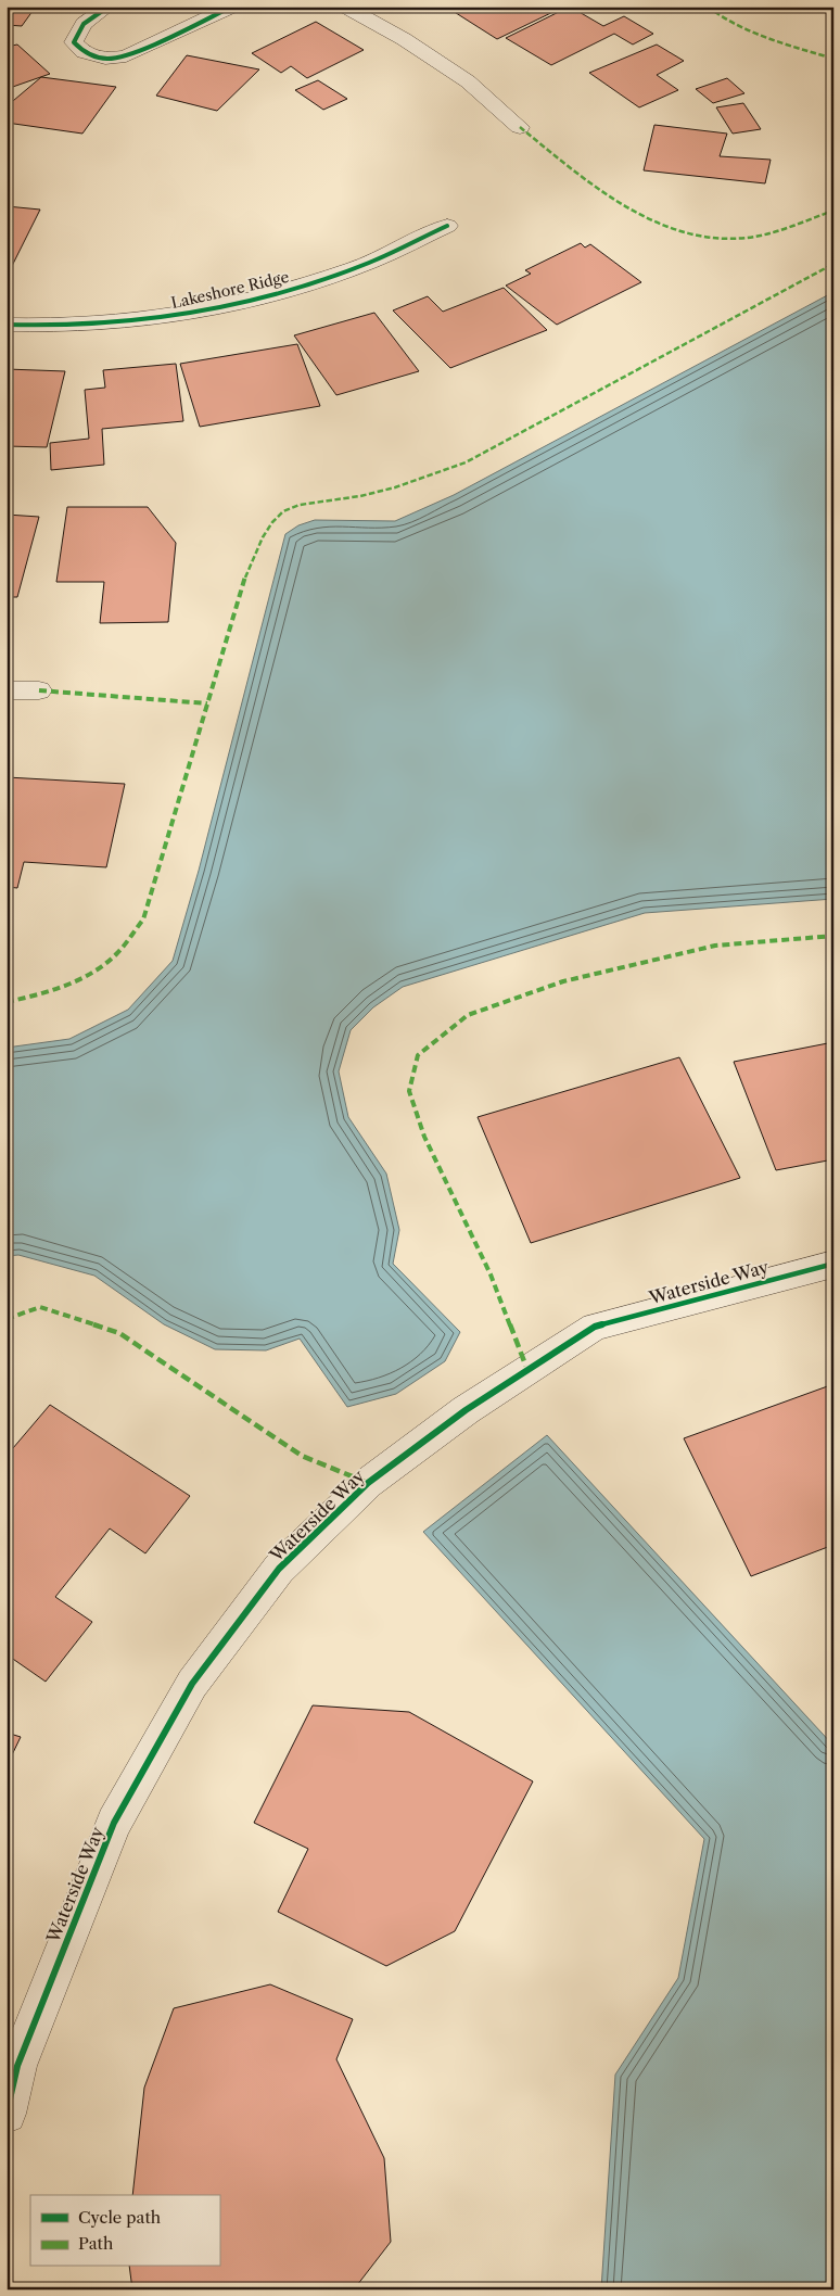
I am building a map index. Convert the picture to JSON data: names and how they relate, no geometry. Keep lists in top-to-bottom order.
{
  "streets": {
    "street": ["Lakeshore Ridge", "Waterside Way"]
  },
  "legend": ["Cycle path", "Path"]
}
